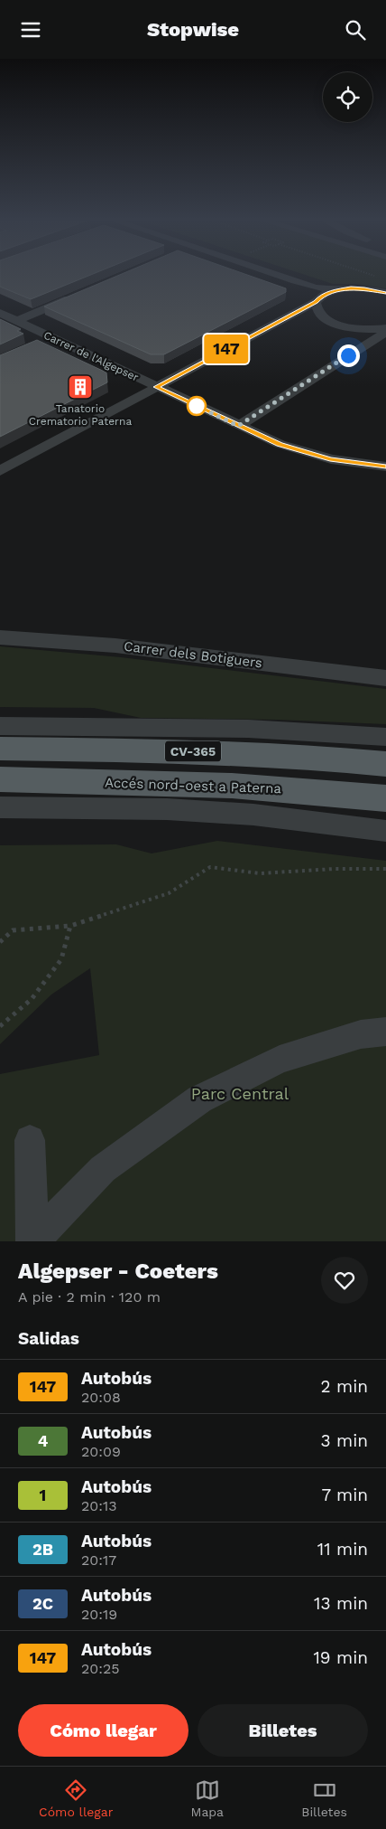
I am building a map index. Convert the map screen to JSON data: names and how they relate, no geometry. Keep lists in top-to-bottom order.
{
  "streets": {
    "main road": ["CV-365", "Accés nord-oest a Paterna"],
    "street": ["Carrer de l'Algepser", "Carrer dels Botiguers"]
  },
  "parks": ["Parc Central"],
  "places": {
    "building": ["Tanatorio Crematorio Paterna"]
  },
  "lines": ["bus line 147"],
  "page": {
    "header": "Stopwise",
    "on_map": "147",
    "heading": [
      ["Algepser - Coeters", "A pie · 2 min · 120 m"],
      "Salidas"
    ],
    "list": [
      {
        "mark": "147",
        "name": "Autobús",
        "note": "20:08",
        "value": "2 min"
      },
      {
        "mark": "4",
        "name": "Autobús",
        "note": "20:09",
        "value": "3 min"
      },
      {
        "mark": "1",
        "name": "Autobús",
        "note": "20:13",
        "value": "7 min"
      },
      {
        "mark": "2B",
        "name": "Autobús",
        "note": "20:17",
        "value": "11 min"
      },
      {
        "mark": "2C",
        "name": "Autobús",
        "note": "20:19",
        "value": "13 min"
      },
      {
        "mark": "147",
        "name": "Autobús",
        "note": "20:25",
        "value": "19 min"
      }
    ],
    "buttons": ["Cómo llegar", "Billetes"],
    "tabs": ["Cómo llegar", "Mapa", "Billetes"]
  }
}
